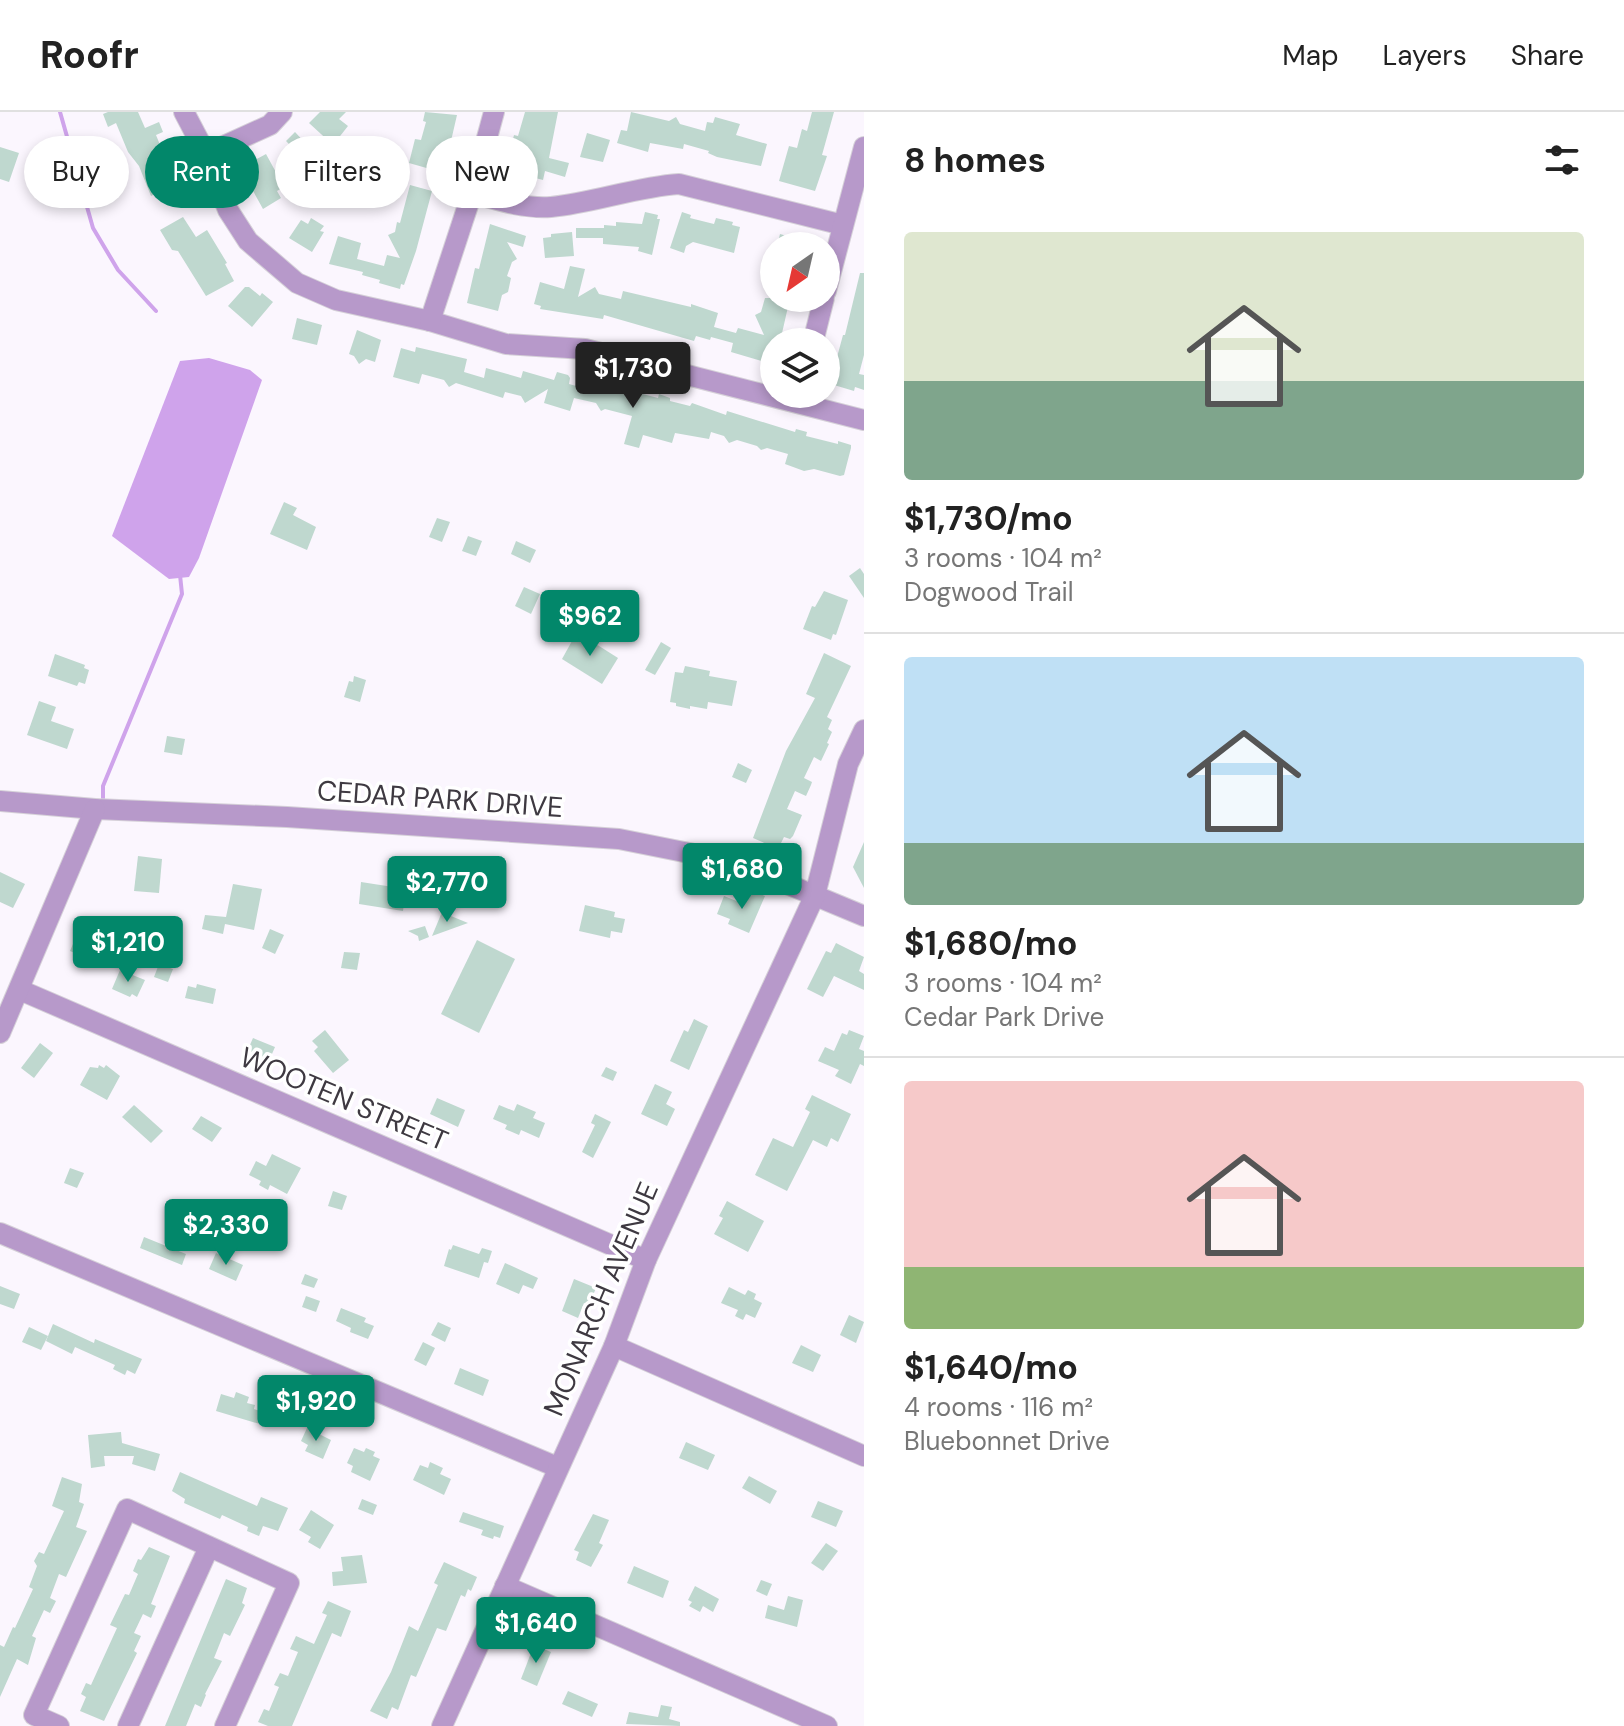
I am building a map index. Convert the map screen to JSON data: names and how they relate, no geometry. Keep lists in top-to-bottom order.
{
  "streets": {
    "street": ["CEDAR PARK DRIVE", "WOOTEN STREET", "MONARCH AVENUE"]
  },
  "crossings": [
    ["CEDAR PARK DRIVE", "MONARCH AVENUE"],
    ["WOOTEN STREET", "MONARCH AVENUE"]
  ],
  "north": "bottom left",
  "page": {
    "header": "Roofr",
    "nav": ["Map", "Layers", "Share"],
    "heading": "8 homes",
    "chip": [
      "Buy",
      "Rent",
      "Filters",
      "New"
    ],
    "list": [
      {
        "name": "$1,730/mo",
        "note": "3 rooms · 104 m² · Dogwood Trail"
      },
      {
        "name": "$1,680/mo",
        "note": "3 rooms · 104 m² · Cedar Park Drive"
      },
      {
        "name": "$1,640/mo",
        "note": "4 rooms · 116 m² · Bluebonnet Drive"
      }
    ],
    "price": [
      "$1,730",
      "$962",
      "$1,680",
      "$2,770",
      "$1,210",
      "$2,330",
      "$1,920",
      "$1,640"
    ]
  }
}
